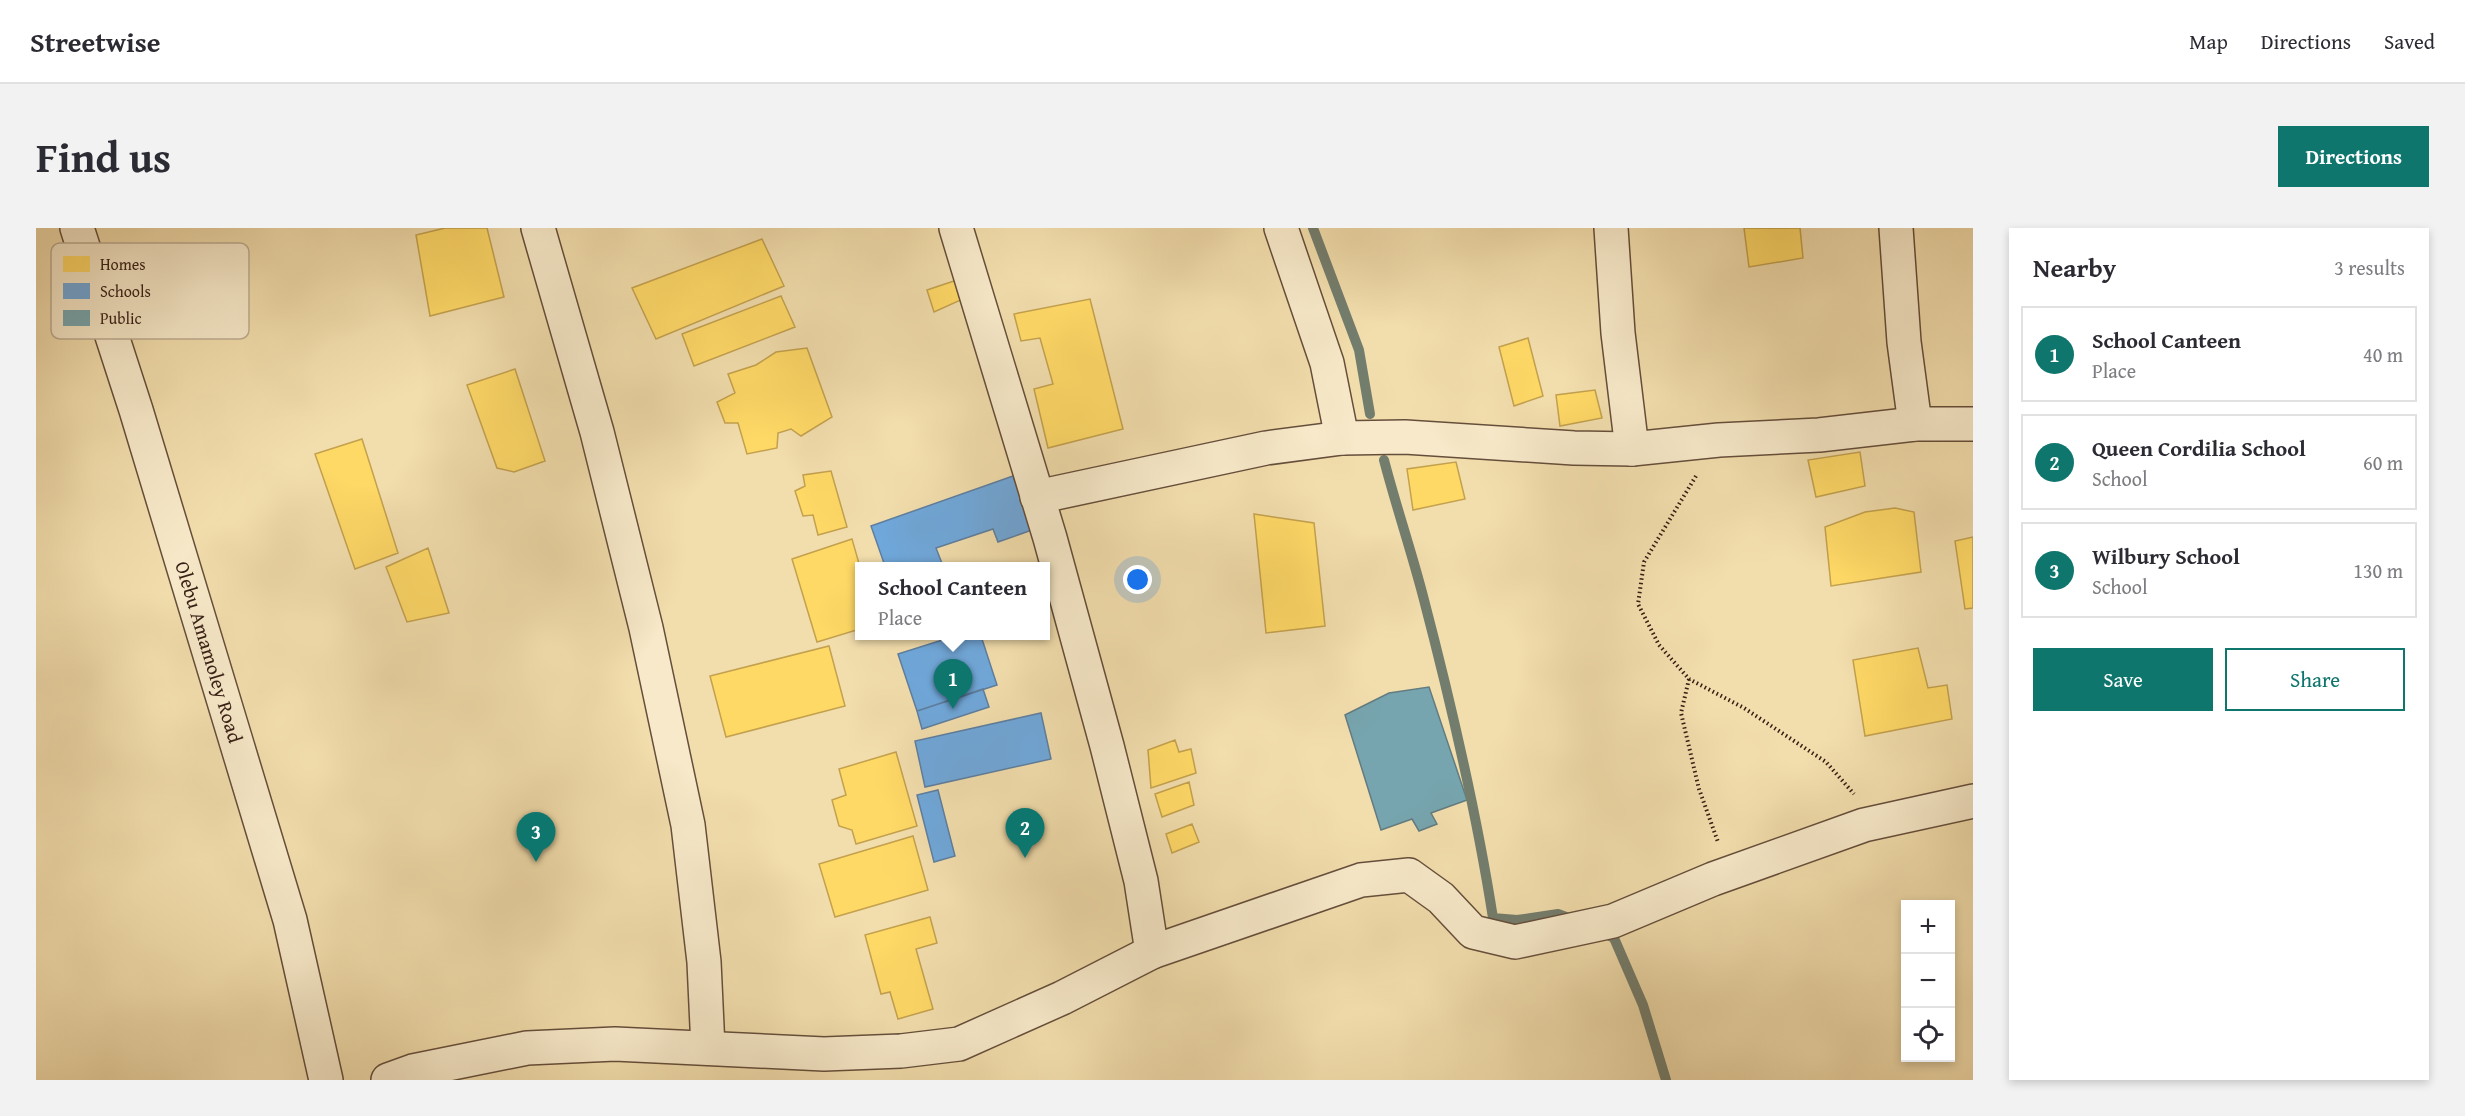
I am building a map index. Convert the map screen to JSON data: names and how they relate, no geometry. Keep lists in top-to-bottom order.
{
  "streets": {
    "street": ["Olebu Amamoley Road"]
  },
  "legend": ["Homes", "Schools", "Public"],
  "page": {
    "header": "Streetwise",
    "nav": ["Map", "Directions", "Saved"],
    "title": "Find us",
    "buttons": [
      "Directions",
      ["Save", "Share"]
    ],
    "heading": ["Nearby", "3 results"],
    "list": [
      {
        "mark": "1",
        "name": "School Canteen",
        "note": "Place",
        "value": "40 m"
      },
      {
        "mark": "2",
        "name": "Queen Cordilia School",
        "note": "School",
        "value": "60 m"
      },
      {
        "mark": "3",
        "name": "Wilbury School",
        "note": "School",
        "value": "130 m"
      }
    ],
    "popup": ["School Canteen", "Place"],
    "pins": ["1", "2", "3"],
    "map_buttons": ["+", "−"]
  }
}
